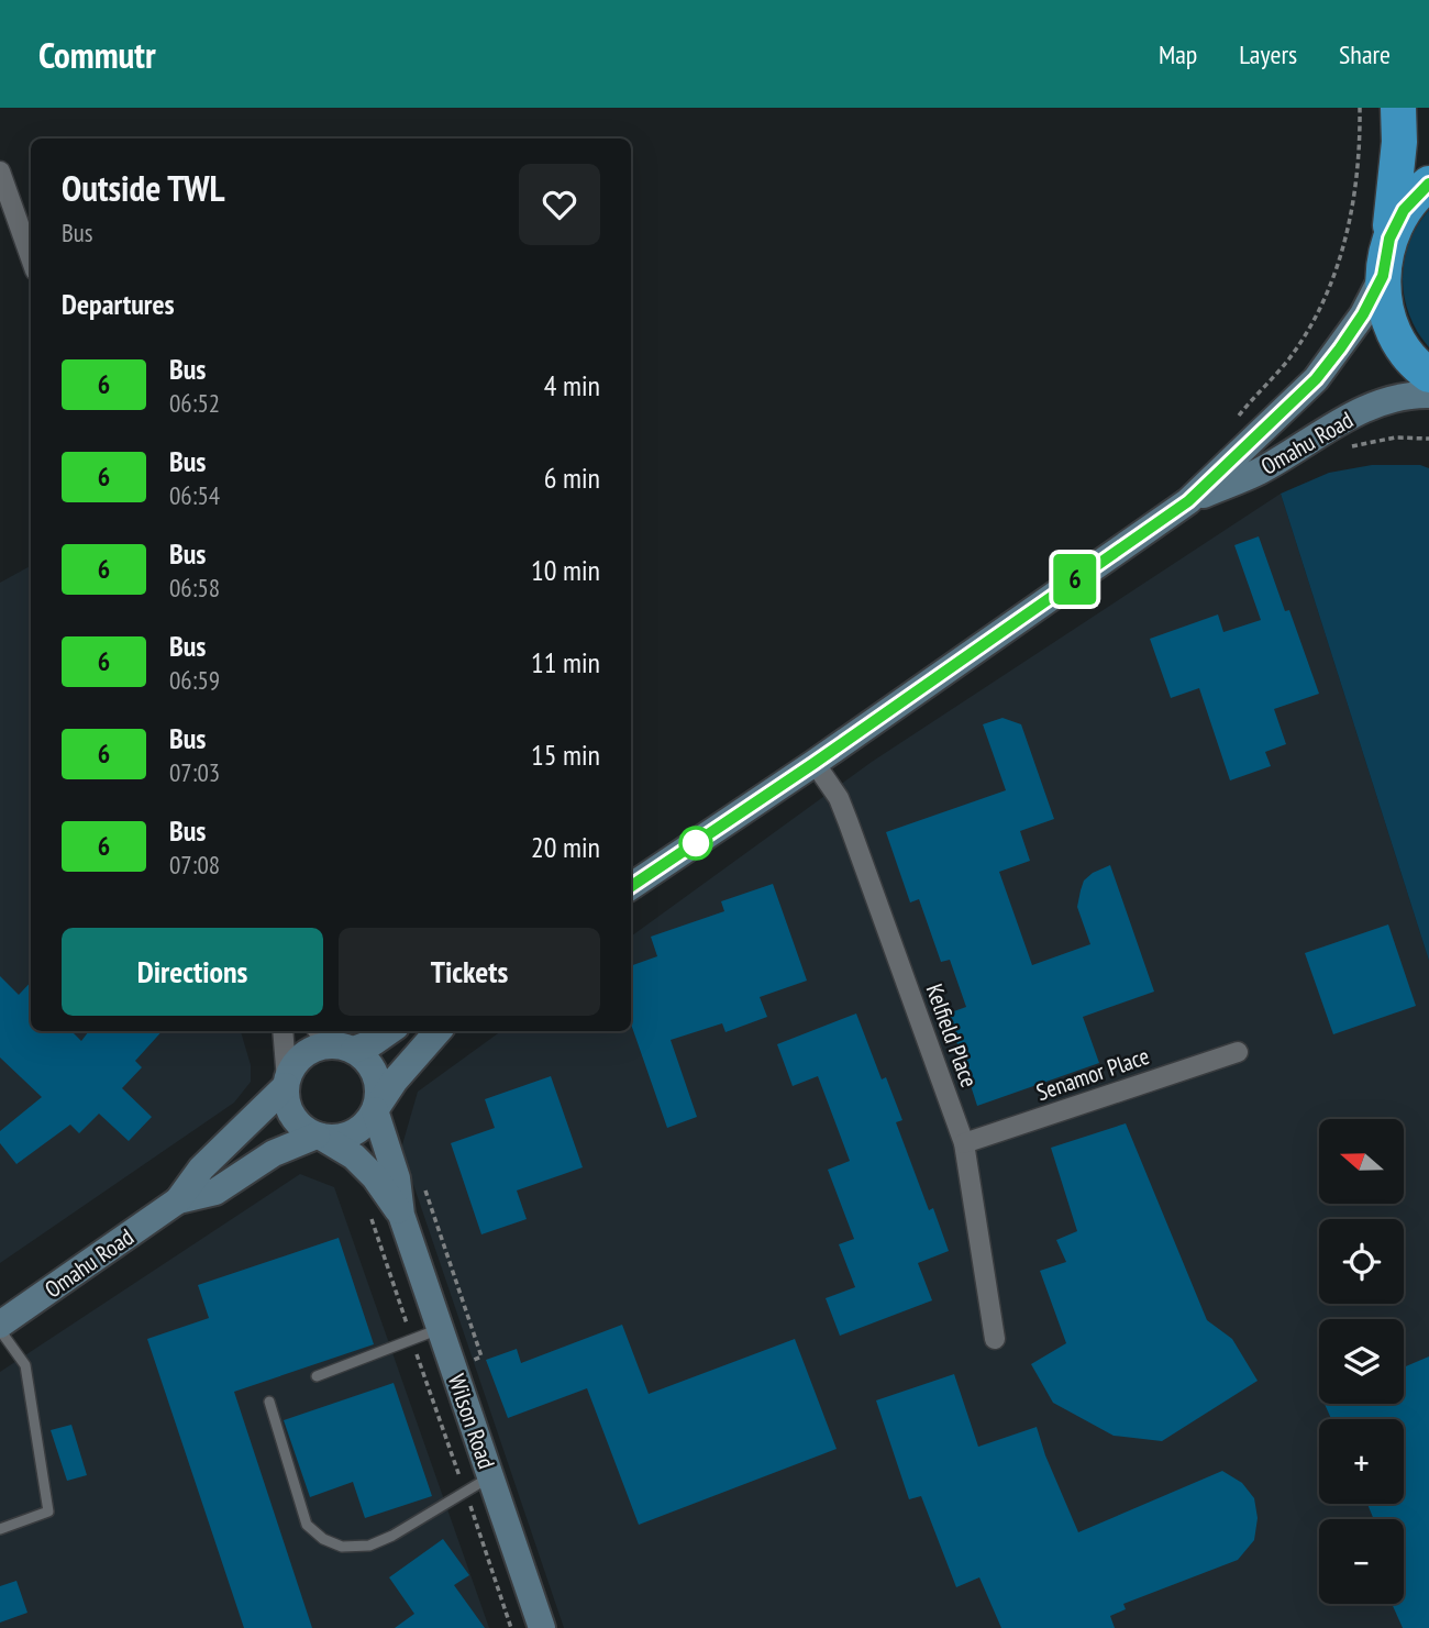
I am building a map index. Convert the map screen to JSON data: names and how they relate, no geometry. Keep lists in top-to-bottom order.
{
  "streets": {
    "main road": ["Omahu Road", "Wilson Road"],
    "street": ["Kelfield Place", "Senamor Place"]
  },
  "crossings": [
    ["Omahu Road", "Kelfield Place"],
    ["Omahu Road", "Wilson Road"],
    ["Kelfield Place", "Senamor Place"]
  ],
  "lines": ["bus line 6"],
  "north": "left",
  "page": {
    "header": "Commutr",
    "nav": ["Map", "Layers", "Share"],
    "on_map": "6",
    "heading": [
      ["Outside TWL", "Bus"],
      "Departures"
    ],
    "list": [
      {
        "mark": "6",
        "name": "Bus",
        "note": "06:52",
        "value": "4 min"
      },
      {
        "mark": "6",
        "name": "Bus",
        "note": "06:54",
        "value": "6 min"
      },
      {
        "mark": "6",
        "name": "Bus",
        "note": "06:58",
        "value": "10 min"
      },
      {
        "mark": "6",
        "name": "Bus",
        "note": "06:59",
        "value": "11 min"
      },
      {
        "mark": "6",
        "name": "Bus",
        "note": "07:03",
        "value": "15 min"
      },
      {
        "mark": "6",
        "name": "Bus",
        "note": "07:08",
        "value": "20 min"
      }
    ],
    "buttons": ["Directions", "Tickets"],
    "map_buttons": ["+", "−"]
  }
}
